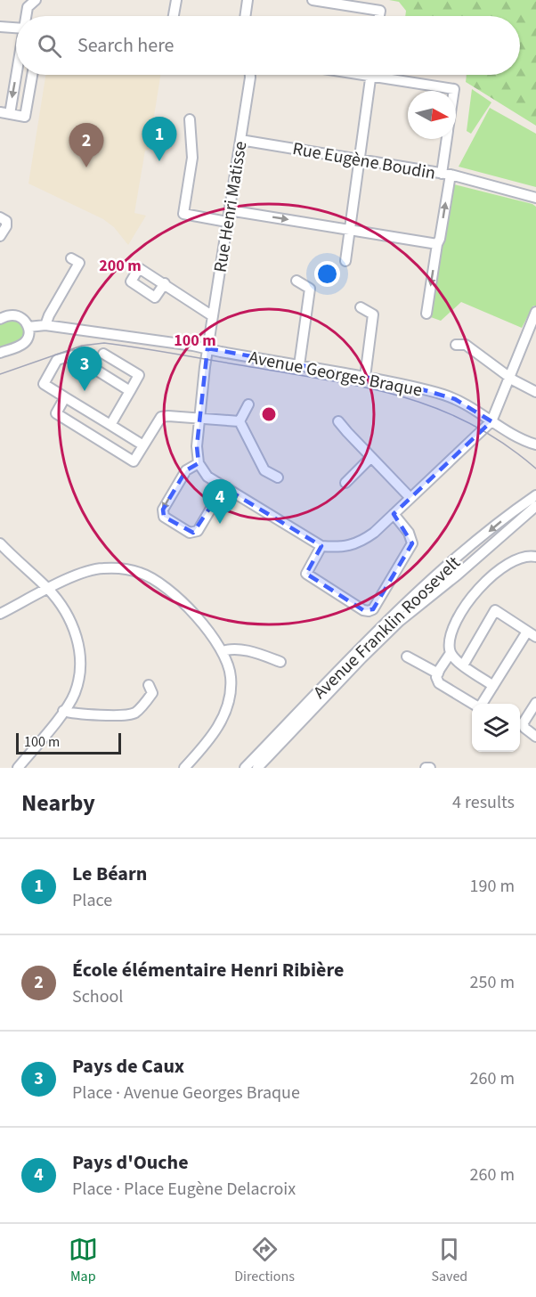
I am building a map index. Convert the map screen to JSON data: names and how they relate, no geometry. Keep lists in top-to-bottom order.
{
  "streets": {
    "street": [
      "Rue Eugène Boudin",
      "Rue Henri Matisse",
      "Avenue Georges Braque",
      "Avenue Franklin Roosevelt"
    ]
  },
  "crossings": [
    ["Rue Eugène Boudin", "Rue Henri Matisse"],
    ["Rue Henri Matisse", "Avenue Georges Braque"]
  ],
  "scale_bar": "100 m",
  "north": "right",
  "page": {
    "search": "Search here",
    "pins": [
      "1",
      "2",
      "3",
      "4"
    ],
    "scale": "100 m",
    "heading": ["Nearby", "4 results"],
    "list": [
      {
        "mark": "1",
        "name": "Le Béarn",
        "note": "Place",
        "value": "190 m"
      },
      {
        "mark": "2",
        "name": "École élémentaire Henri Ribière",
        "note": "School",
        "value": "250 m"
      },
      {
        "mark": "3",
        "name": "Pays de Caux",
        "note": "Place · Avenue Georges Braque",
        "value": "260 m"
      },
      {
        "mark": "4",
        "name": "Pays d'Ouche",
        "note": "Place · Place Eugène Delacroix",
        "value": "260 m"
      }
    ],
    "nav": ["Map", "Directions", "Saved"]
  },
  "rings": ["200 m", "100 m"]
}
